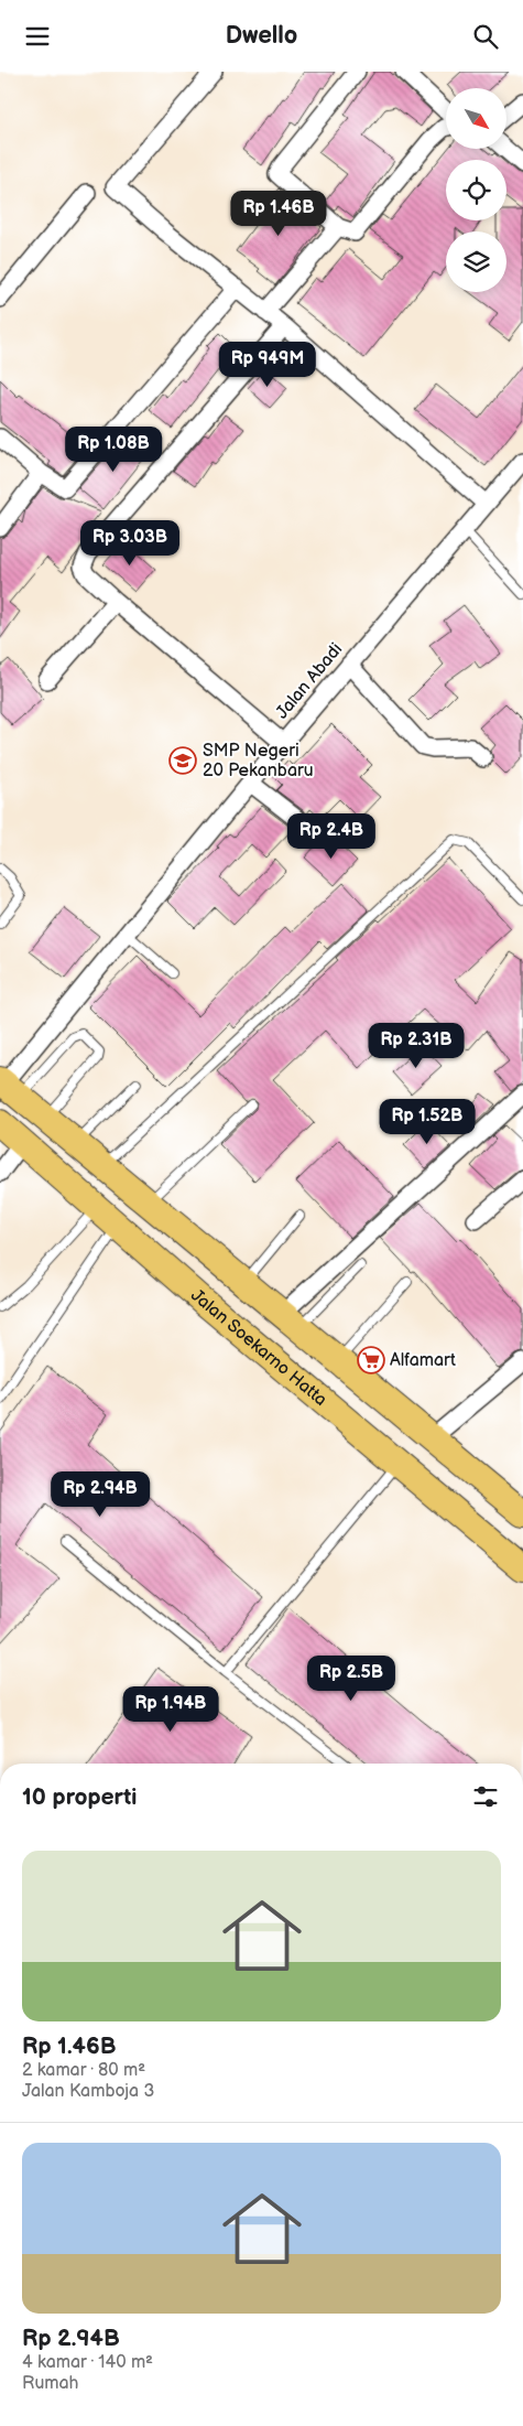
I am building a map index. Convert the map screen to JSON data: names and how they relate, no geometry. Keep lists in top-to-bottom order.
{
  "streets": {
    "main road": ["Jalan Soekarno Hatta"],
    "street": ["Jalan Abadi"]
  },
  "places": {
    "school or university": ["SMP Negeri 20 Pekanbaru"],
    "supermarket": ["Alfamart"]
  },
  "north": "bottom right",
  "page": {
    "header": "Dwello",
    "price": [
      "Rp 1.46B",
      "Rp 949M",
      "Rp 1.08B",
      "Rp 3.03B",
      "Rp 2.4B",
      "Rp 2.31B",
      "Rp 1.52B",
      "Rp 2.94B",
      "Rp 2.5B",
      "Rp 1.94B"
    ],
    "heading": "10 properti",
    "list": [
      {
        "name": "Rp 1.46B",
        "note": "2 kamar · 80 m² · Jalan Kamboja 3"
      },
      {
        "name": "Rp 2.94B",
        "note": "4 kamar · 140 m² · Rumah"
      }
    ]
  }
}
